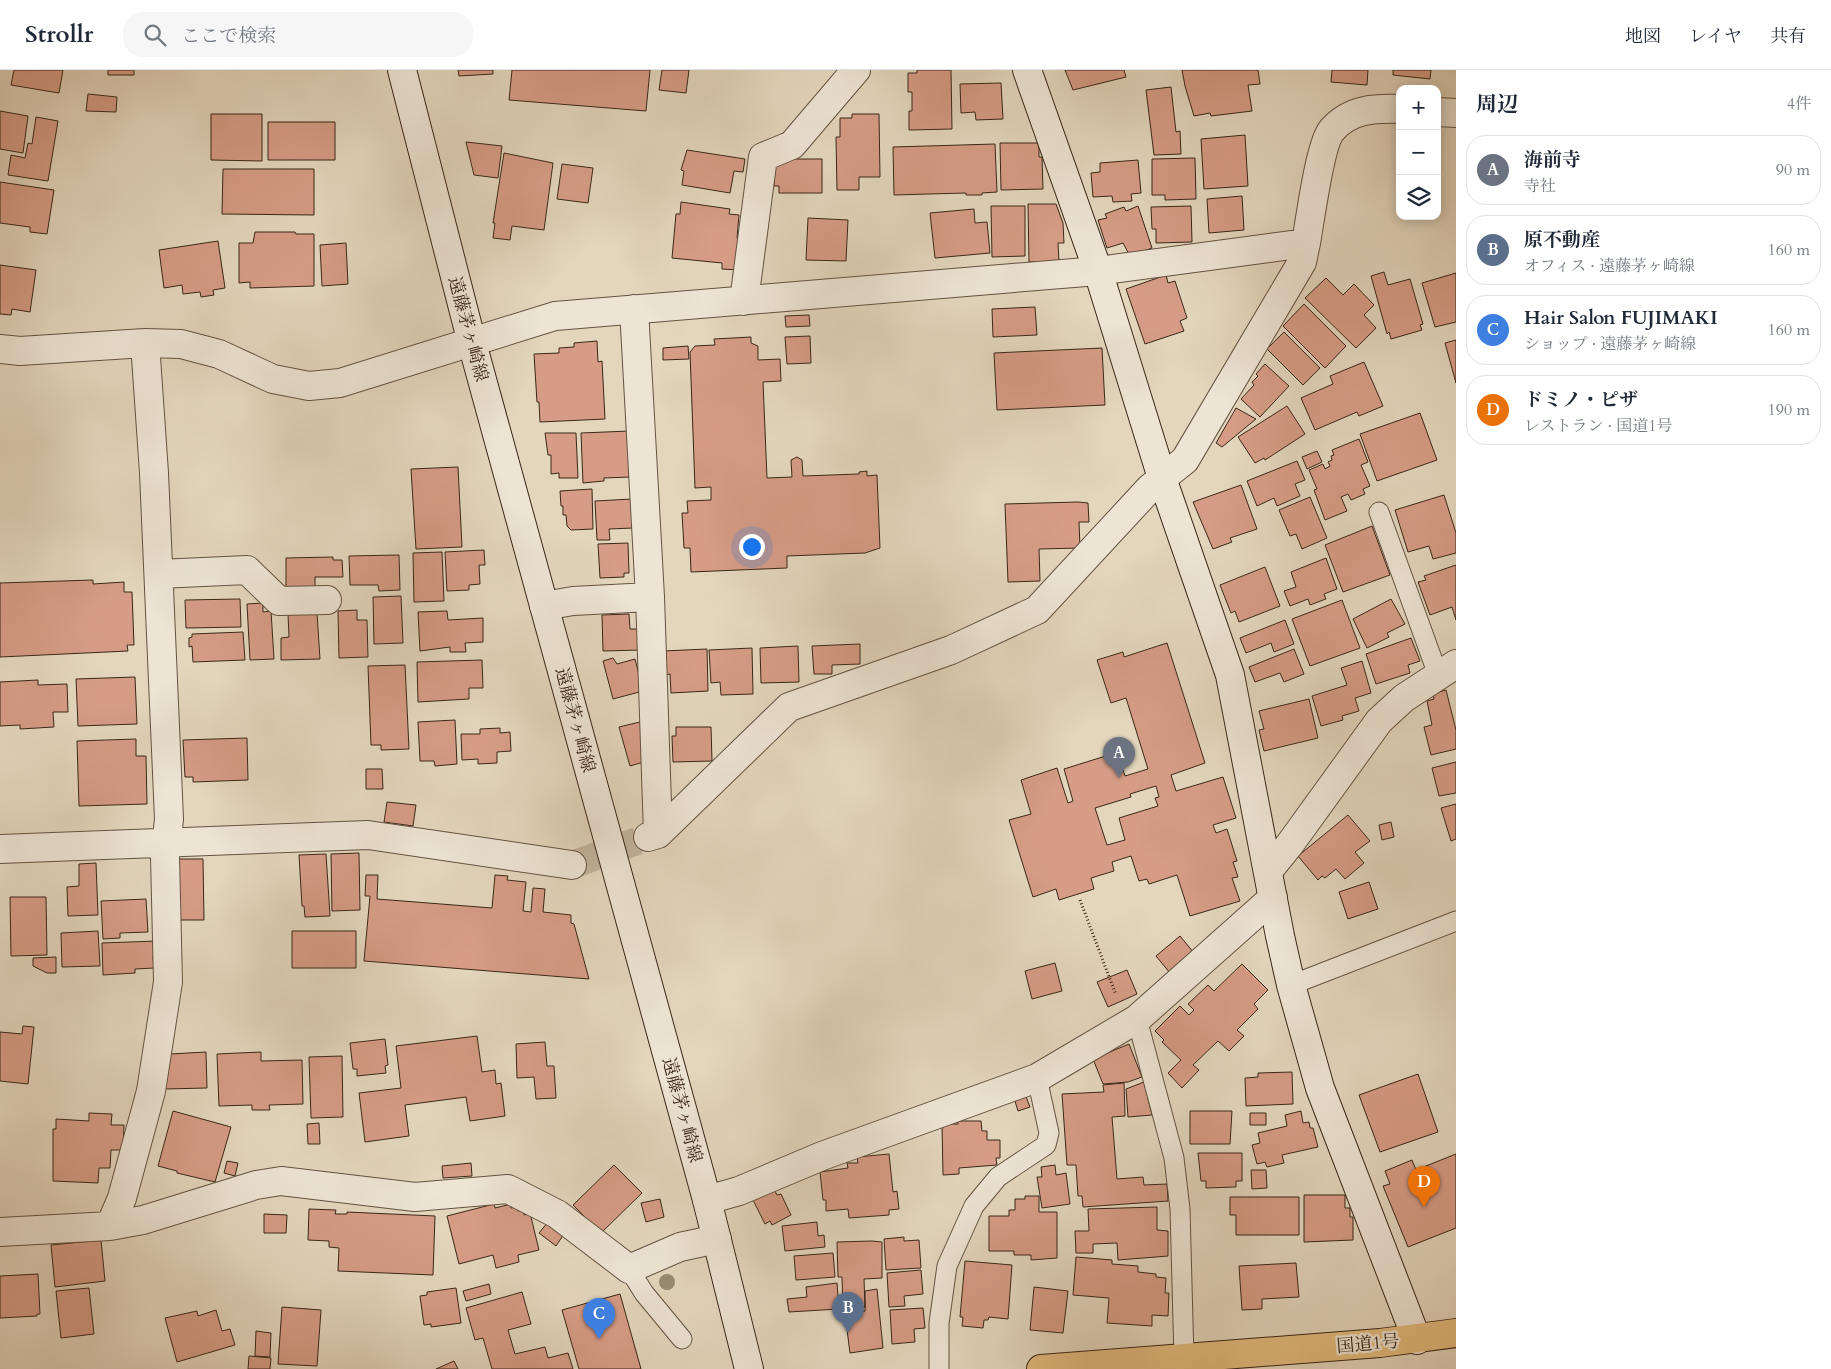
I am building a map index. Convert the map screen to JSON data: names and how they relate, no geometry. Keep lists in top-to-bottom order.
{
  "streets": {
    "highway": ["国道1号"],
    "street": ["遠藤茅ヶ崎線"]
  },
  "page": {
    "header": "Strollr",
    "search": "ここで検索",
    "nav": ["地図", "レイヤ", "共有"],
    "heading": ["周辺", "4件"],
    "map_buttons": ["+", "−"],
    "list": [
      {
        "mark": "A",
        "name": "海前寺",
        "note": "寺社",
        "value": "90 m"
      },
      {
        "mark": "B",
        "name": "原不動産",
        "note": "オフィス · 遠藤茅ヶ崎線",
        "value": "160 m"
      },
      {
        "mark": "C",
        "name": "Hair Salon FUJIMAKI",
        "note": "ショップ · 遠藤茅ヶ崎線",
        "value": "160 m"
      },
      {
        "mark": "D",
        "name": "ドミノ・ピザ",
        "note": "レストラン · 国道1号",
        "value": "190 m"
      }
    ],
    "pins": [
      "A",
      "D",
      "B",
      "C"
    ]
  }
}
